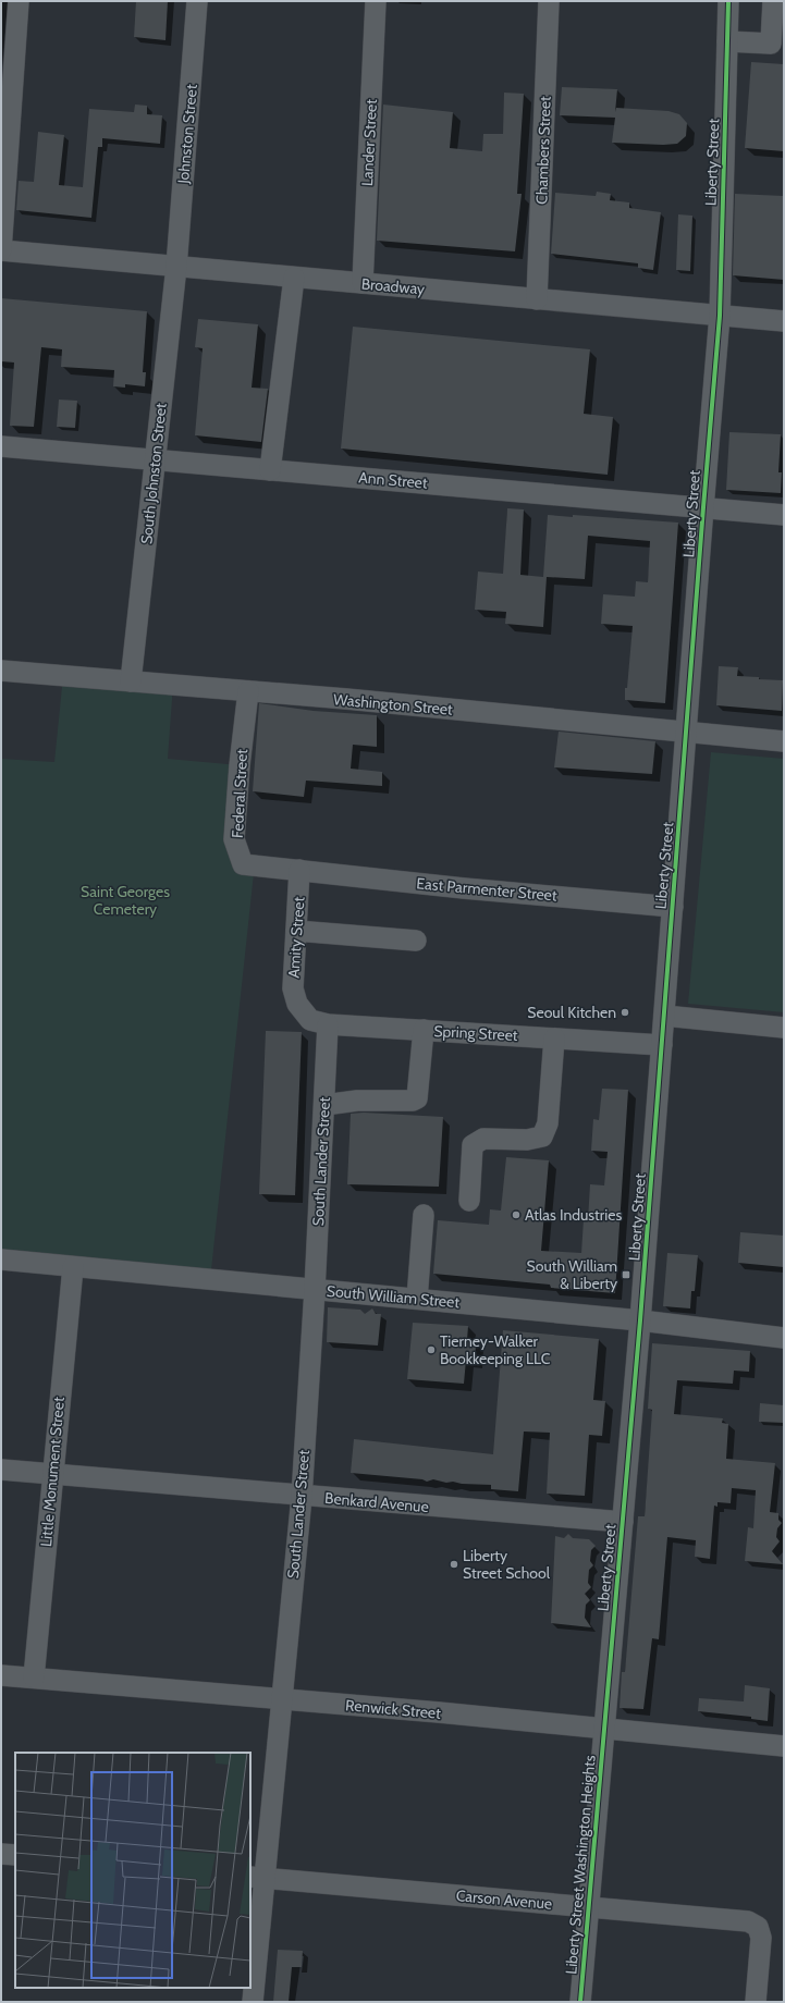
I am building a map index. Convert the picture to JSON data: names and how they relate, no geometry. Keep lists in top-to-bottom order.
{
  "streets": {
    "street": [
      "Johnston Street",
      "Lander Street",
      "Chambers Street",
      "Liberty Street",
      "Broadway",
      "South Johnston Street",
      "Ann Street",
      "Washington Street",
      "Federal Street",
      "East Parmenter Street",
      "Amity Street",
      "Spring Street",
      "South Lander Street",
      "South William Street",
      "Little Monument Street",
      "Benkard Avenue",
      "Renwick Street",
      "Liberty Street Washington Heights",
      "Carson Avenue"
    ]
  },
  "crossings": [
    ["Johnston Street", "Broadway"],
    ["Johnston Street", "South Johnston Street"],
    ["Lander Street", "Broadway"],
    ["Chambers Street", "Broadway"],
    ["Liberty Street", "Broadway"],
    ["Liberty Street", "Ann Street"],
    ["Liberty Street", "Washington Street"],
    ["Liberty Street", "East Parmenter Street"],
    ["Liberty Street", "Spring Street"],
    ["Liberty Street", "South William Street"],
    ["Liberty Street", "Benkard Avenue"],
    ["Liberty Street", "Renwick Street"],
    ["Liberty Street", "Liberty Street Washington Heights"],
    ["Broadway", "South Johnston Street"],
    ["South Johnston Street", "Ann Street"],
    ["South Johnston Street", "Washington Street"],
    ["Washington Street", "Federal Street"],
    ["Federal Street", "East Parmenter Street"],
    ["Federal Street", "Amity Street"],
    ["East Parmenter Street", "Amity Street"],
    ["Amity Street", "Spring Street"],
    ["Spring Street", "South Lander Street"],
    ["South Lander Street", "South William Street"],
    ["South Lander Street", "Benkard Avenue"],
    ["South Lander Street", "Renwick Street"],
    ["South Lander Street", "Carson Avenue"],
    ["South William Street", "Little Monument Street"],
    ["Little Monument Street", "Benkard Avenue"],
    ["Little Monument Street", "Renwick Street"],
    ["Renwick Street", "Liberty Street Washington Heights"],
    ["Liberty Street Washington Heights", "Carson Avenue"]
  ],
  "parks": ["Saint Georges Cemetery"],
  "places": {
    "other": [
      "Seoul Kitchen",
      "Atlas Industries",
      "Tierney-Walker Bookkeeping LLC",
      "Liberty Street School"
    ],
    "transit": ["South William & Liberty"]
  }
}
